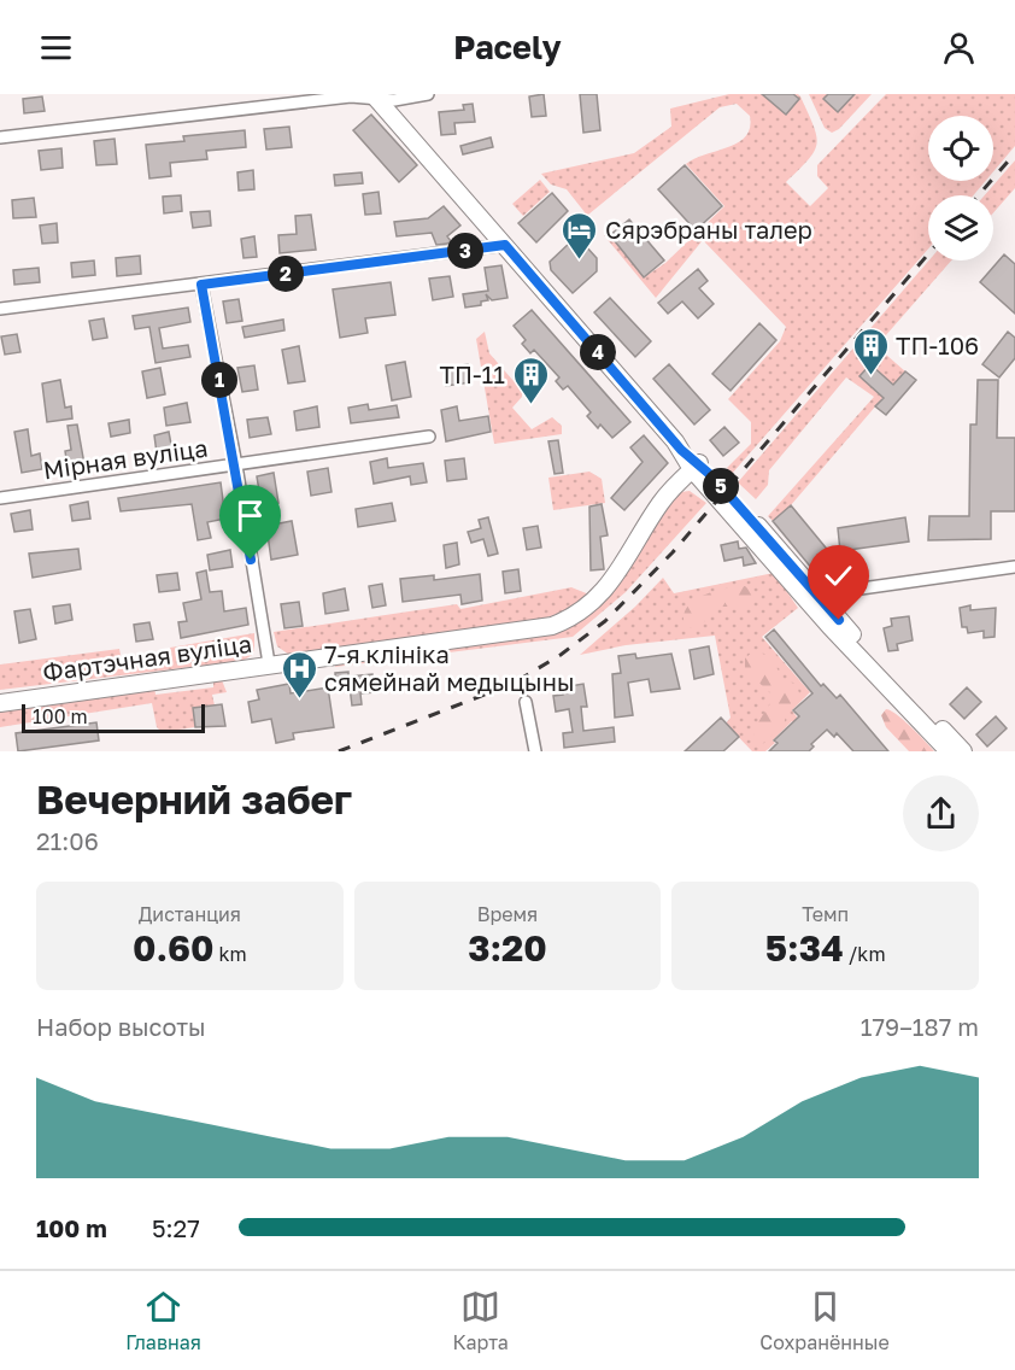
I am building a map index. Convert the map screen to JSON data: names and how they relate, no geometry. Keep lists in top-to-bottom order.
{
  "streets": {
    "main road": ["Фартэчная вуліца"],
    "street": ["Мірная вуліца"]
  },
  "places": {
    "hotel": ["Сярэбраны талер"],
    "building": ["ТП-106", "ТП-11"],
    "hospital": ["7-я клініка сямейнай медыцыны"]
  },
  "scale_bar": "100 m",
  "page": {
    "header": "Pacely",
    "pins": [
      "3",
      "2",
      "4",
      "1",
      "5"
    ],
    "scale": "100 m",
    "heading": ["Вечерний забег", "21:06"],
    "stats": [
      ["Дистанция", "0.60 km"],
      ["Время", "3:20"],
      ["Темп", "5:34 /km"]
    ],
    "chart": ["Набор высоты", "179–187 m"],
    "list": [
      {
        "name": "100 m",
        "note": "5:27"
      }
    ],
    "tabs": ["Главная", "Карта", "Сохранённые"]
  }
}
